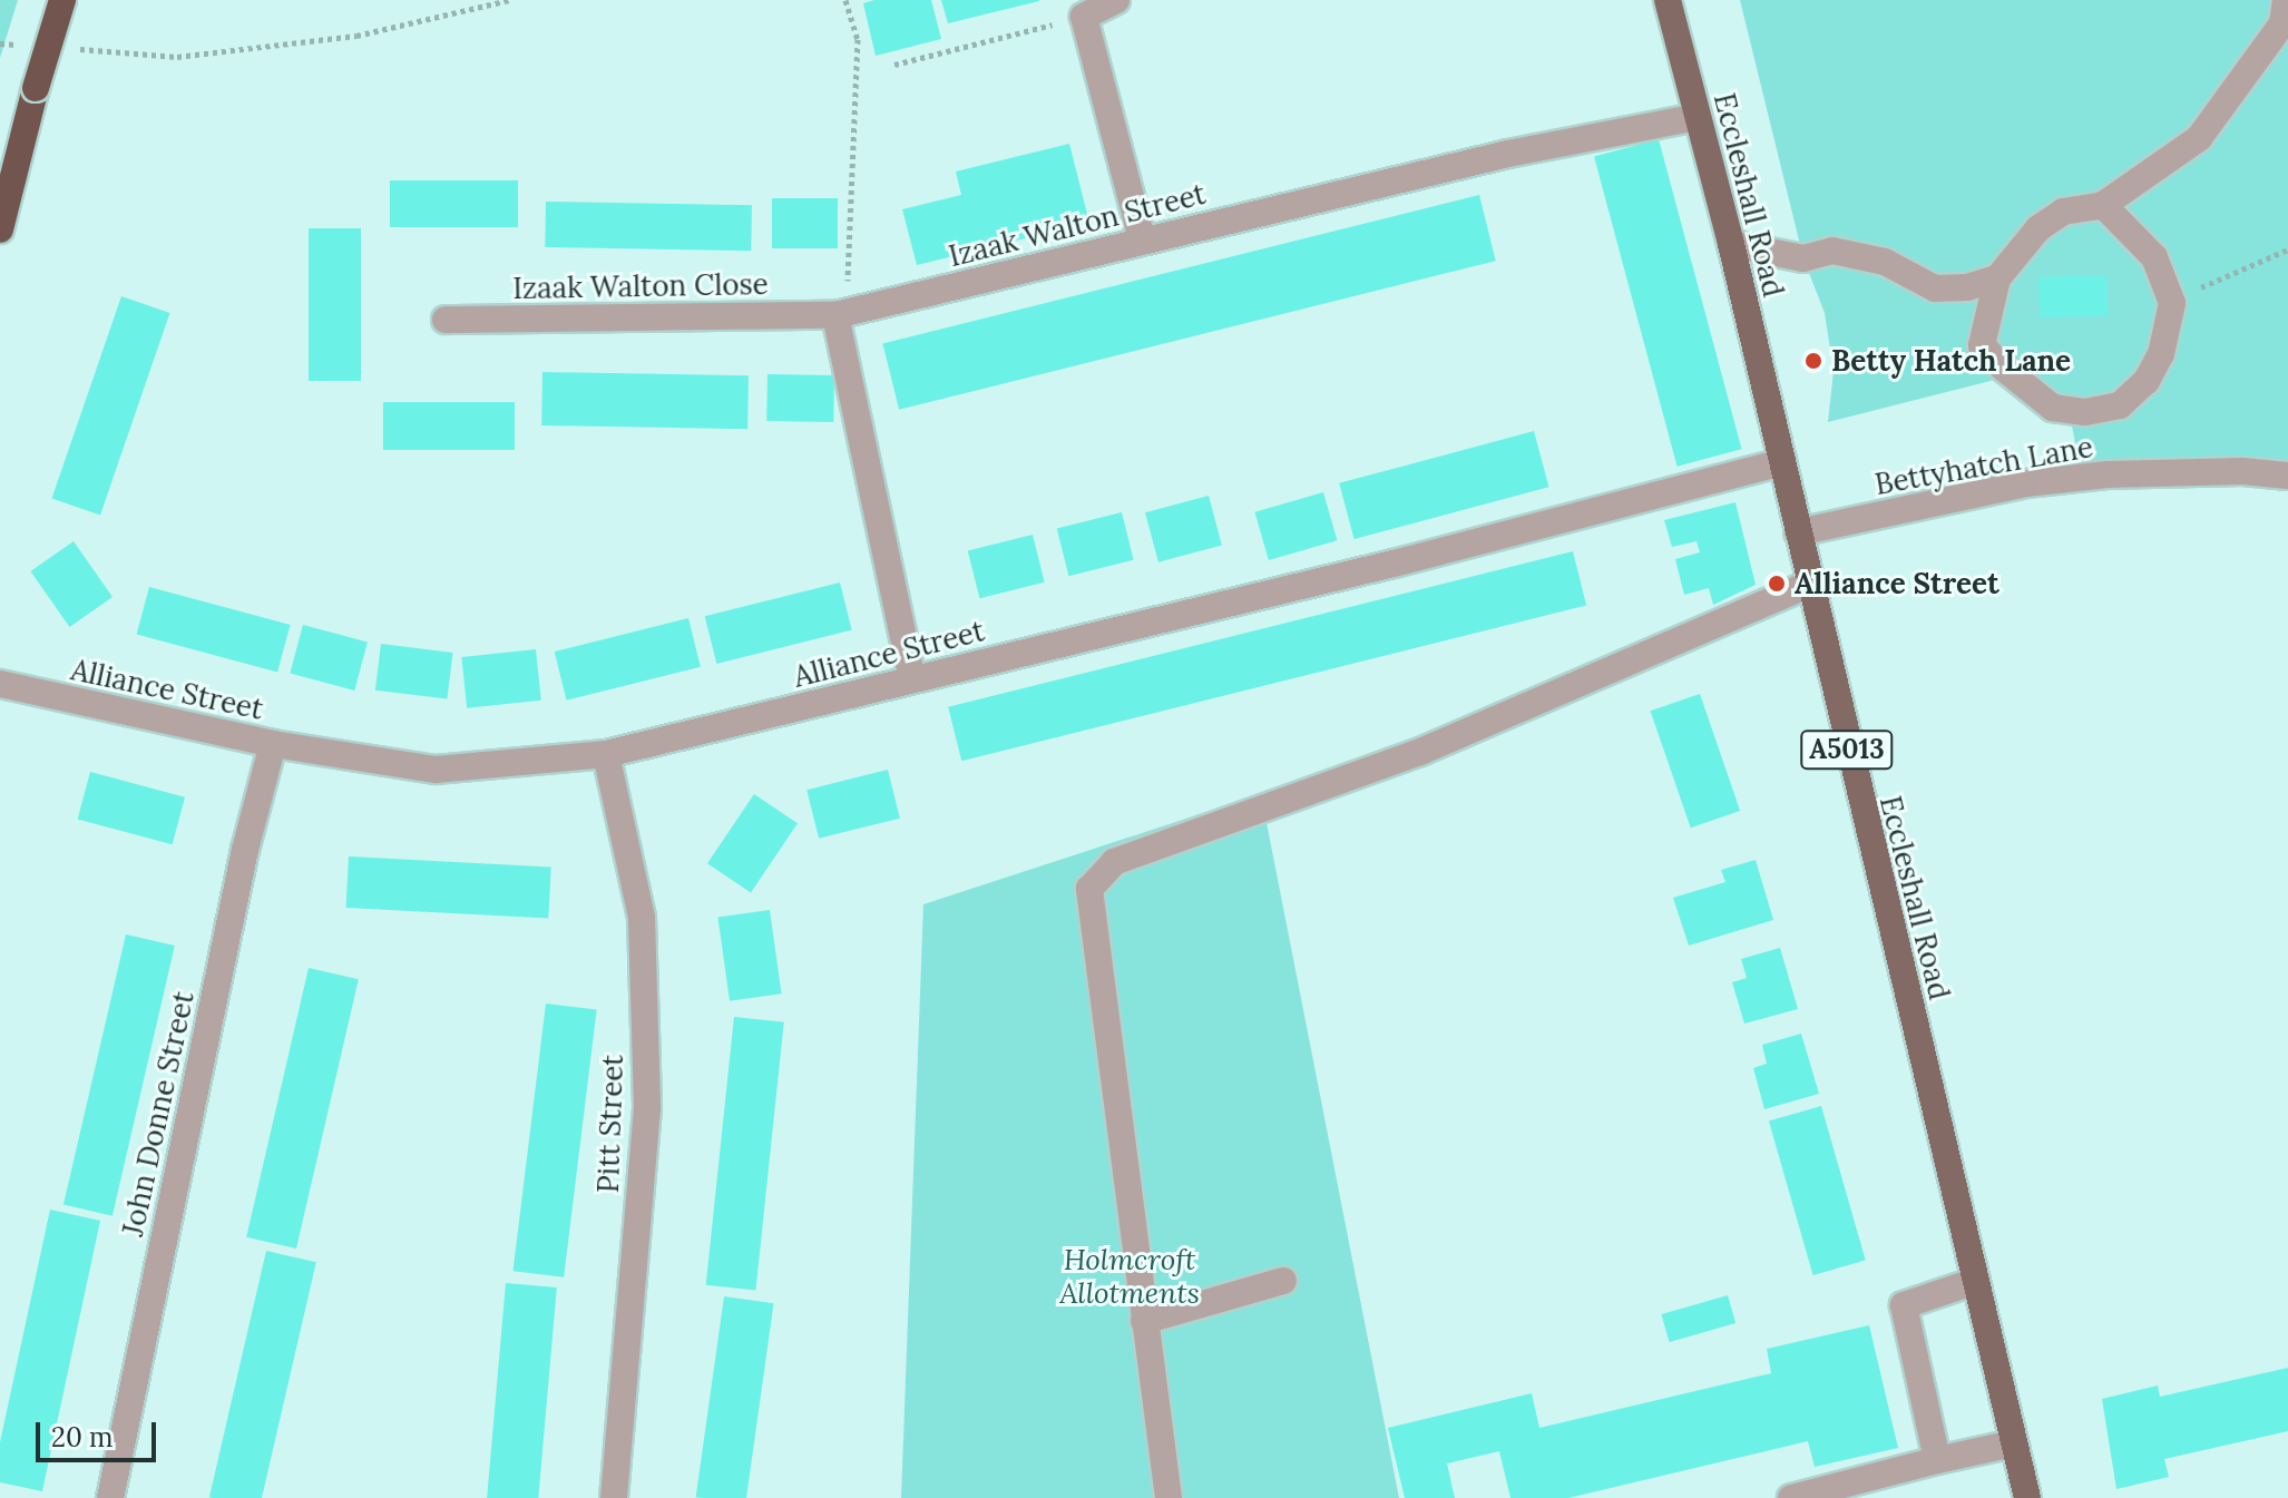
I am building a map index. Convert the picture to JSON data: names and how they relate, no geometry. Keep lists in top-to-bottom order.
{
  "streets": {
    "main road": ["Eccleshall Road", "A5013"],
    "street": [
      "Izaak Walton Street",
      "Izaak Walton Close",
      "Bettyhatch Lane",
      "Alliance Street",
      "John Donne Street",
      "Pitt Street"
    ]
  },
  "crossings": [
    ["Eccleshall Road", "Izaak Walton Street"],
    ["Eccleshall Road", "Bettyhatch Lane"],
    ["Eccleshall Road", "Alliance Street"],
    ["Izaak Walton Street", "Izaak Walton Close"],
    ["Alliance Street", "John Donne Street"],
    ["Alliance Street", "Pitt Street"]
  ],
  "parks": ["Holmcroft Allotments"],
  "places": ["Betty Hatch Lane", "Alliance Street"],
  "scale_bar": "20 m"
}
